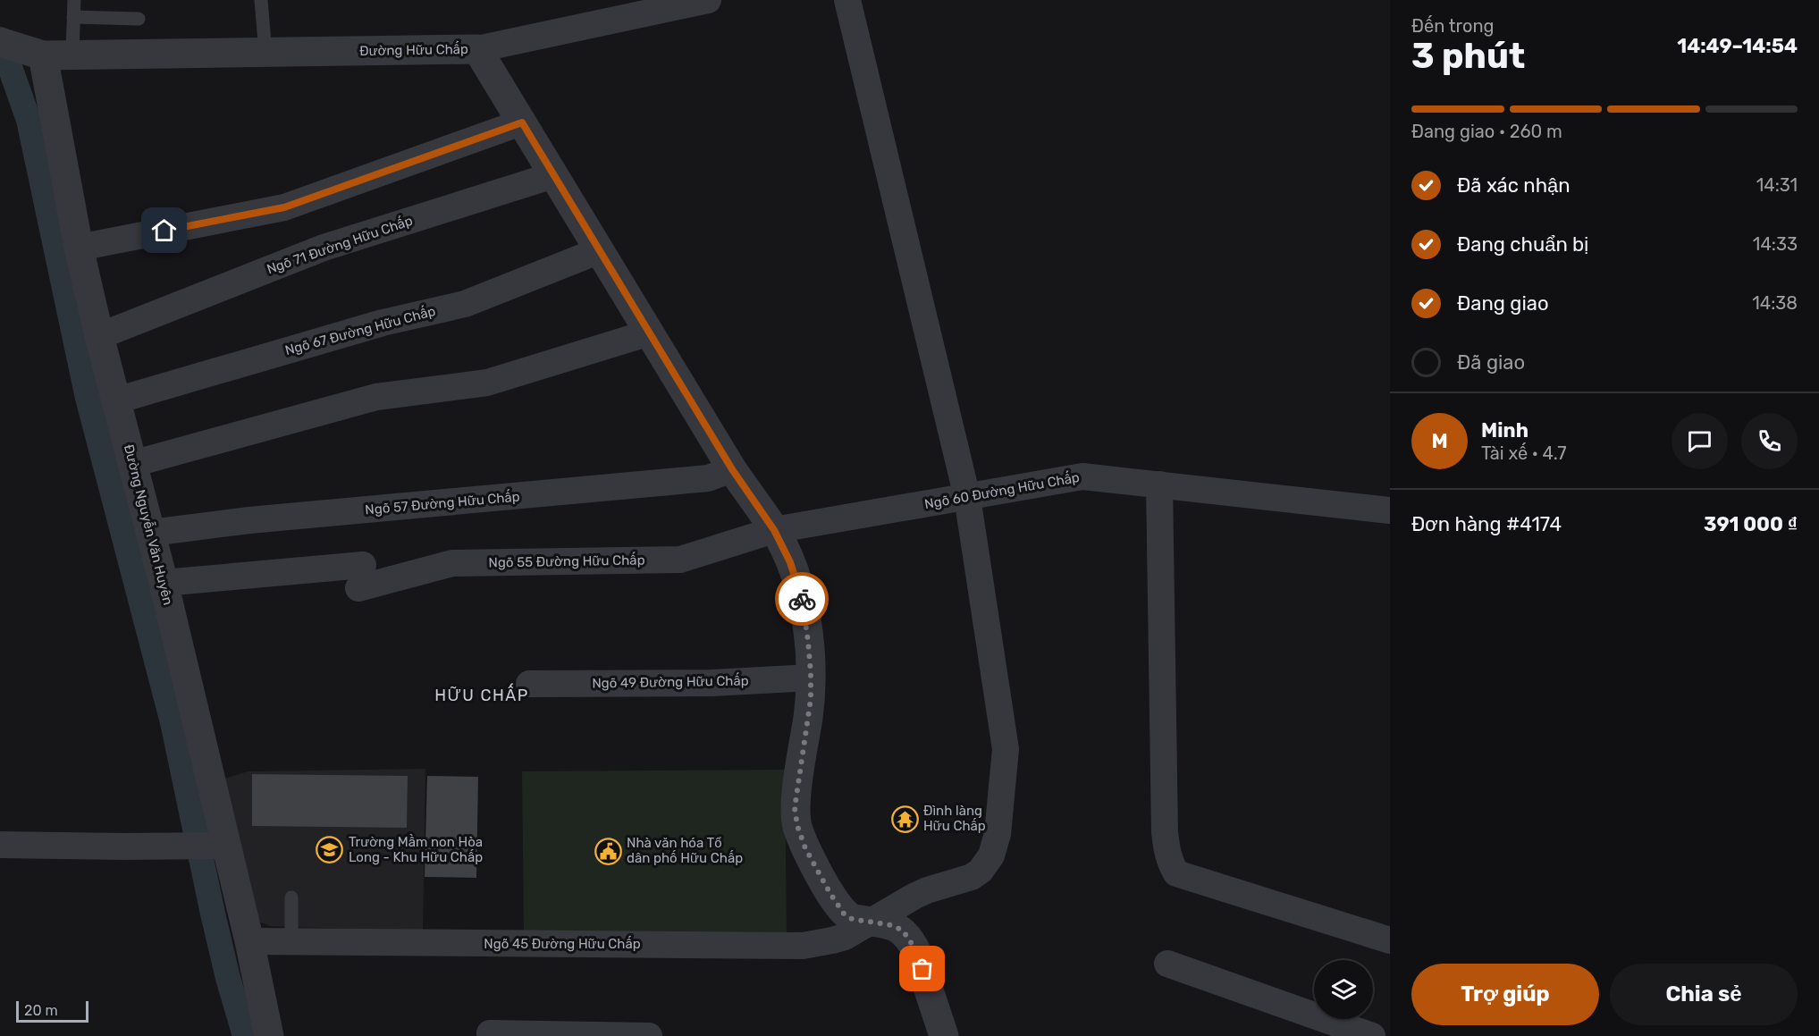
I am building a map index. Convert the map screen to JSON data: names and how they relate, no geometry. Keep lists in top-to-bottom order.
{
  "streets": {
    "street": [
      "Đường Hữu Chấp",
      "Ngõ 71 Đường Hữu Chấp",
      "Ngõ 67 Đường Hữu Chấp",
      "Ngõ 60 Đường Hữu Chấp",
      "Ngõ 57 Đường Hữu Chấp",
      "Đường Nguyễn Văn Huyên",
      "Ngõ 55 Đường Hữu Chấp",
      "Ngõ 49 Đường Hữu Chấp",
      "Ngõ 45 Đường Hữu Chấp"
    ]
  },
  "crossings": [
    ["Đường Hữu Chấp", "Ngõ 71 Đường Hữu Chấp"],
    ["Đường Hữu Chấp", "Ngõ 67 Đường Hữu Chấp"],
    ["Đường Hữu Chấp", "Ngõ 60 Đường Hữu Chấp"],
    ["Đường Hữu Chấp", "Ngõ 57 Đường Hữu Chấp"],
    ["Đường Hữu Chấp", "Đường Nguyễn Văn Huyên"],
    ["Đường Hữu Chấp", "Ngõ 55 Đường Hữu Chấp"],
    ["Đường Hữu Chấp", "Ngõ 49 Đường Hữu Chấp"],
    ["Đường Hữu Chấp", "Ngõ 45 Đường Hữu Chấp"],
    ["Ngõ 71 Đường Hữu Chấp", "Đường Nguyễn Văn Huyên"],
    ["Ngõ 67 Đường Hữu Chấp", "Đường Nguyễn Văn Huyên"],
    ["Ngõ 60 Đường Hữu Chấp", "Ngõ 55 Đường Hữu Chấp"],
    ["Ngõ 60 Đường Hữu Chấp", "Ngõ 45 Đường Hữu Chấp"],
    ["Ngõ 57 Đường Hữu Chấp", "Đường Nguyễn Văn Huyên"],
    ["Đường Nguyễn Văn Huyên", "Ngõ 55 Đường Hữu Chấp"],
    ["Đường Nguyễn Văn Huyên", "Ngõ 45 Đường Hữu Chấp"]
  ],
  "districts": ["HỮU CHẤP"],
  "places": {
    "temple": ["Đình làng Hữu Chấp"],
    "school or university": ["Trường Mầm non Hòa Long - Khu Hữu Chấp"],
    "public building": ["Nhà văn hóa Tổ dân phố Hữu Chấp"]
  },
  "scale_bar": "20 m",
  "page": {
    "heading": ["3 phút", "Đến trong", "14:49–14:54"],
    "panel": [
      "Minh",
      "Tài xế · 4.7",
      "Đơn hàng #4174",
      "391 000 ₫"
    ],
    "bar": "Đang giao · 260 m",
    "list": [
      ["Đã xác nhận", "14:31"],
      ["Đang chuẩn bị", "14:33"],
      ["Đang giao", "14:38"],
      "Đã giao"
    ],
    "round": "M",
    "buttons": ["Trợ giúp", "Chia sẻ"],
    "scale": "20 m"
  }
}
